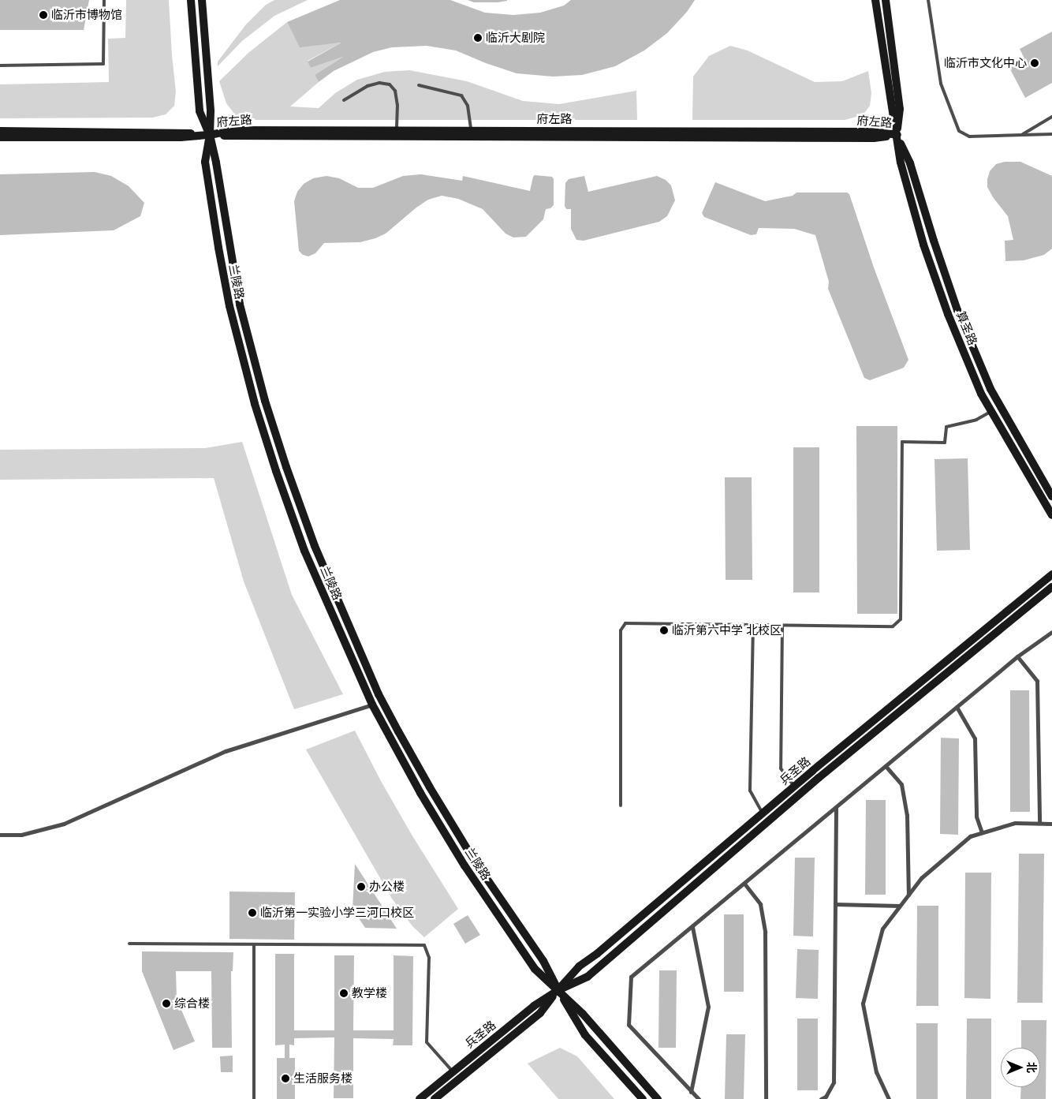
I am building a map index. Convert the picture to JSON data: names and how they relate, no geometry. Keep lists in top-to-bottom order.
{
  "streets": {
    "main road": [
      "府左路",
      "兰陵路",
      "算圣路",
      "兵圣路"
    ]
  },
  "crossings": [
    ["府左路", "兰陵路"],
    ["府左路", "算圣路"],
    ["兰陵路", "兵圣路"]
  ],
  "places": [
    "临沂市博物馆",
    "临沂大剧院",
    "临沂市文化中心",
    "临沂第六中学 北校区",
    "办公楼",
    "临沂第一实验小学三河口校区",
    "教学楼",
    "综合楼",
    "生活服务楼"
  ],
  "north": "right"
}
